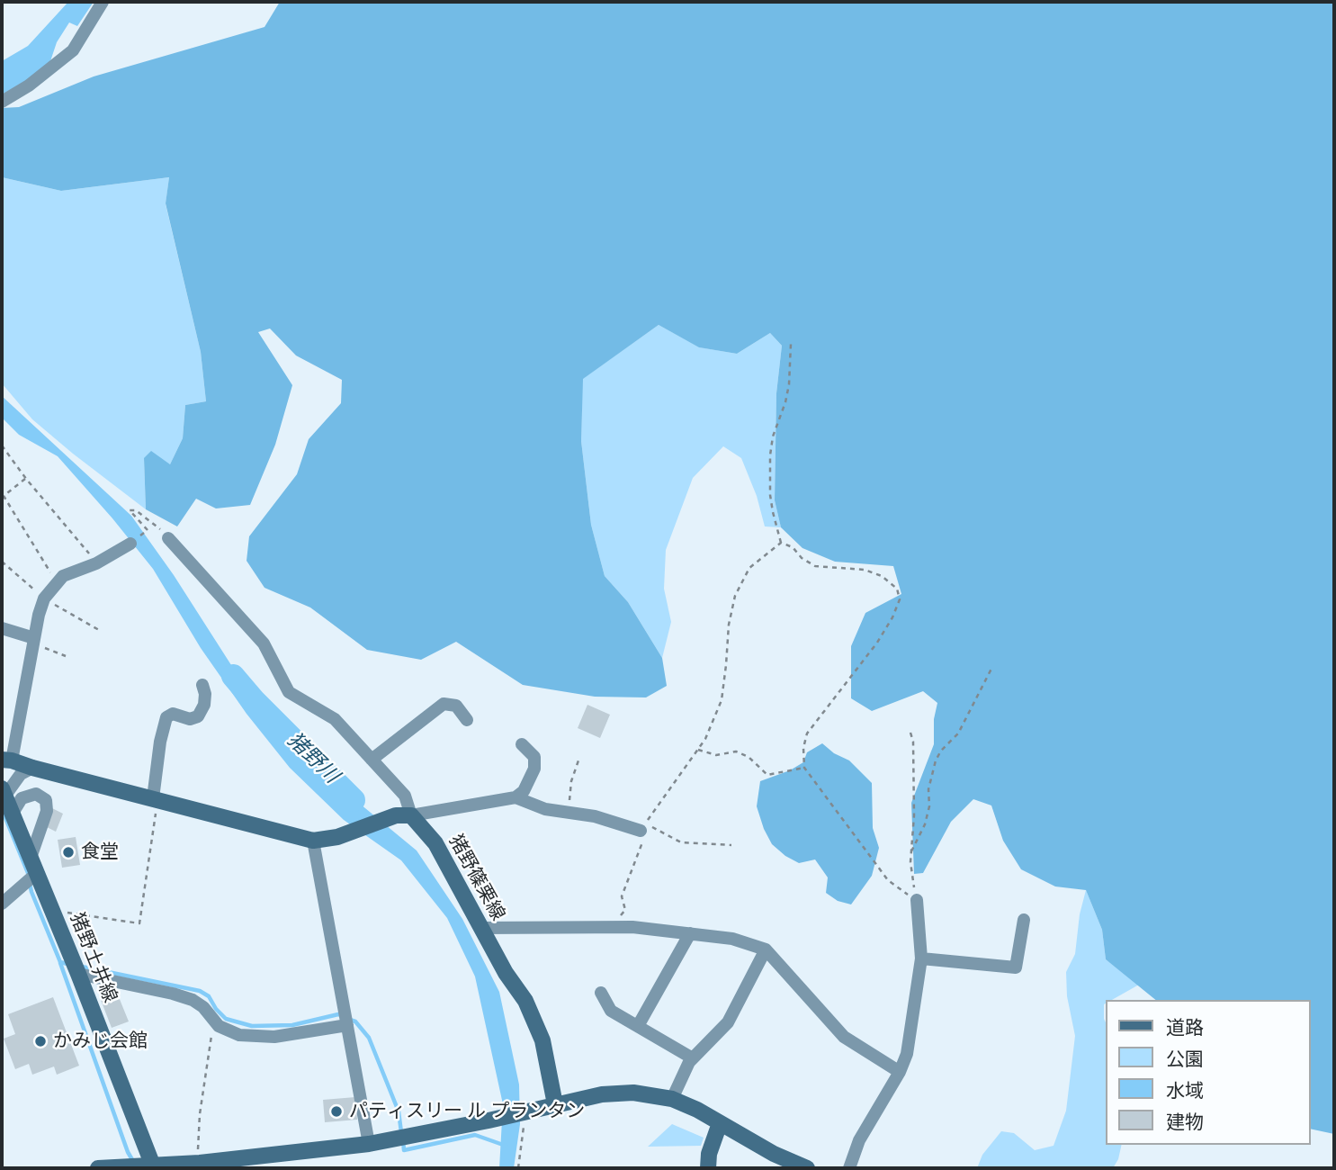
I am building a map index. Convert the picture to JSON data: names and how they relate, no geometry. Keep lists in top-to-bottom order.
{
  "streets": {
    "main road": ["猪野篠栗線", "猪野土井線"]
  },
  "water": ["猪野川"],
  "places": ["食堂", "かみじ会館", "パティスリー ル プランタン"],
  "legend": [
    "道路",
    "公園",
    "水域",
    "建物"
  ]
}
